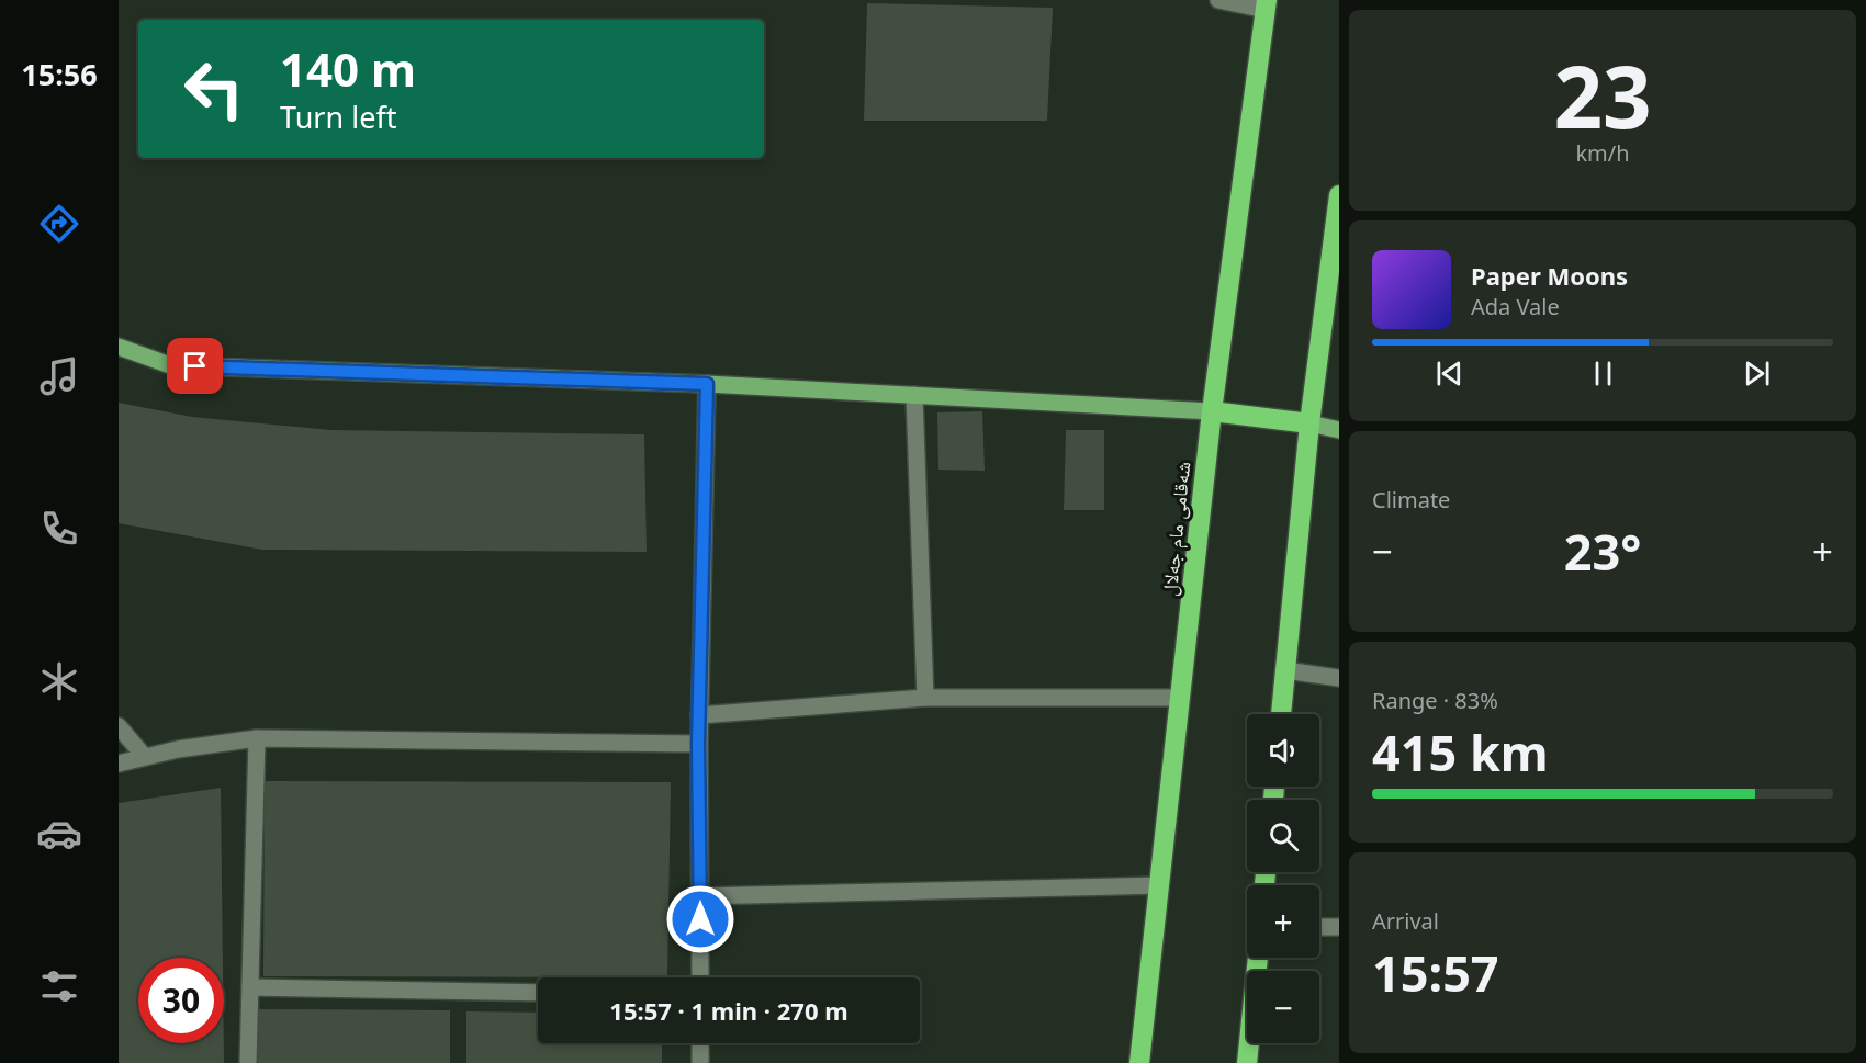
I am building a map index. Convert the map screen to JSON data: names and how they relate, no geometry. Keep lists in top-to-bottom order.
{
  "streets": {
    "highway": ["شەقامی مام جەلال"]
  },
  "page": {
    "tabs": "15:56",
    "tile": [
      ["23", "km/h"],
      "Climate",
      ["Range · 83%", "415 km"],
      ["Arrival", "15:57"]
    ],
    "turn": ["140 m", "Turn left"],
    "song": ["Paper Moons", "Ada Vale"],
    "heat": ["−", "23°", "+"],
    "map_buttons": ["+", "−"],
    "limit": "30",
    "trip": "15:57 · 1 min · 270 m"
  }
}
